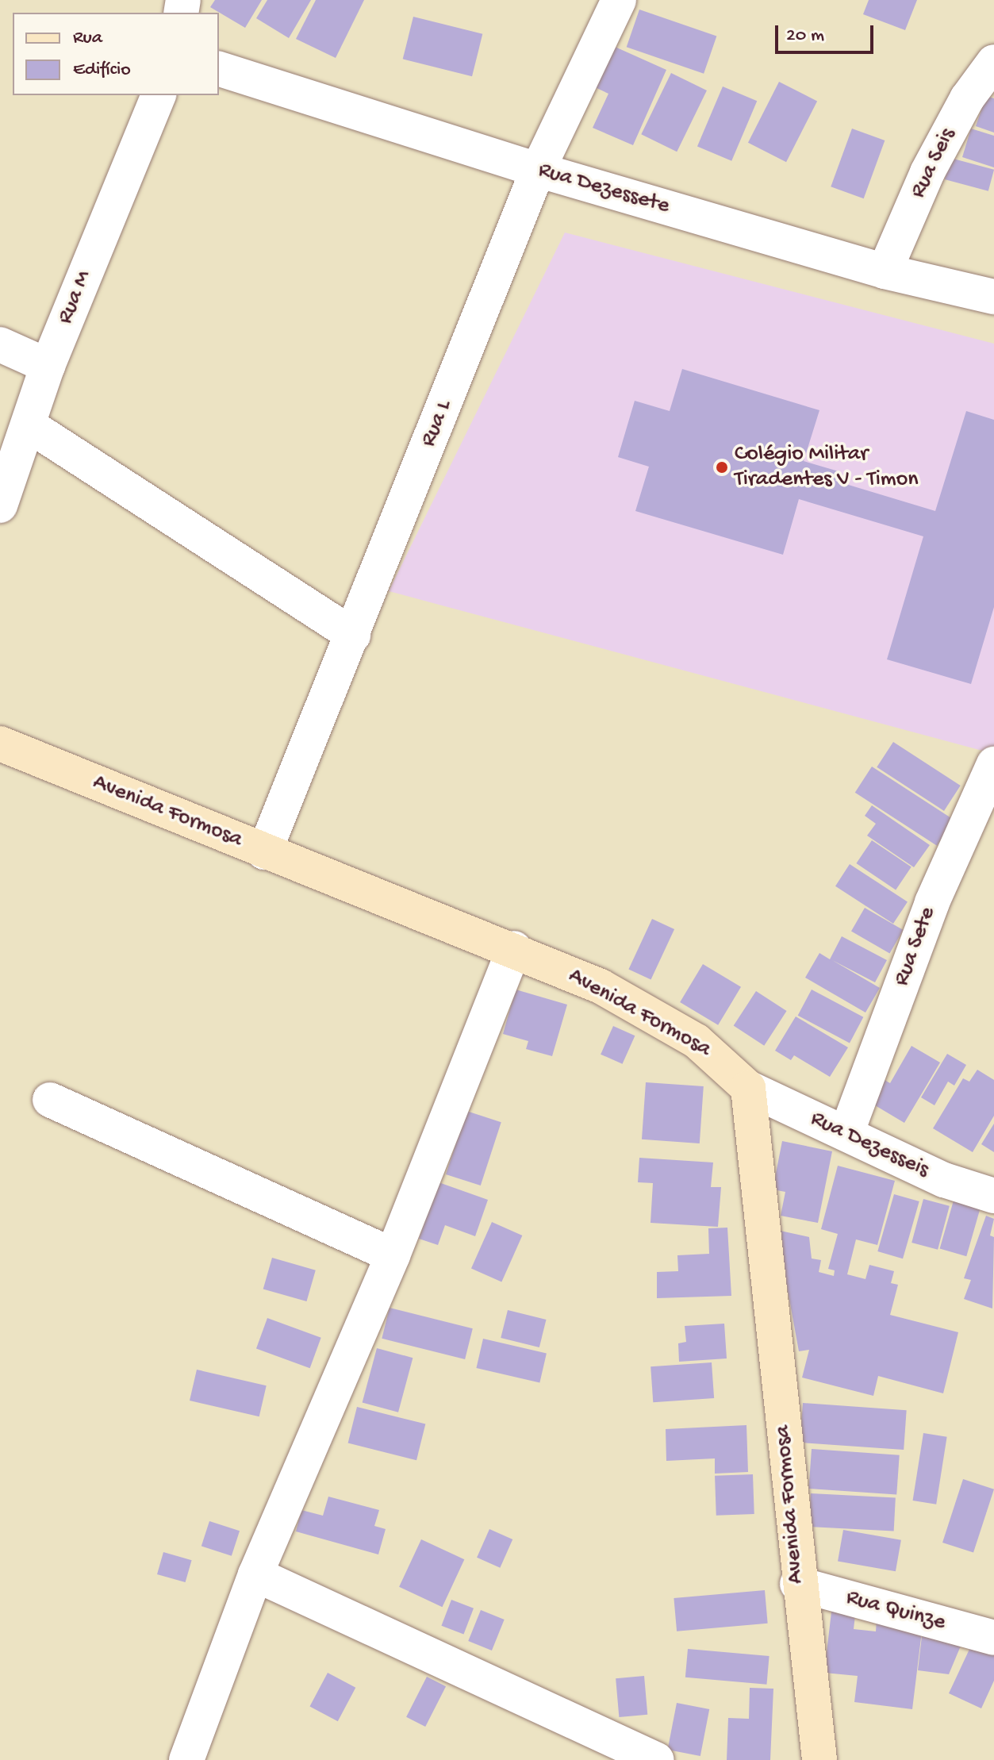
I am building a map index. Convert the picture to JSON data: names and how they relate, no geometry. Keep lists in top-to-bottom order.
{
  "streets": {
    "main road": ["Avenida Formosa"],
    "street": [
      "Rua Seis",
      "Rua Dezessete",
      "Rua M",
      "Rua L",
      "Rua Sete",
      "Rua Dezesseis",
      "Rua Quinze"
    ]
  },
  "crossings": [
    ["Rua Seis", "Rua Dezessete"],
    ["Rua Dezessete", "Rua L"],
    ["Rua L", "Avenida Formosa"],
    ["Avenida Formosa", "Rua Dezesseis"],
    ["Avenida Formosa", "Rua Quinze"],
    ["Rua Sete", "Rua Dezesseis"]
  ],
  "places": ["Colégio Militar Tiradentes V - Timon"],
  "legend": ["Rua", "Edifício"],
  "scale_bar": "20 m"
}
